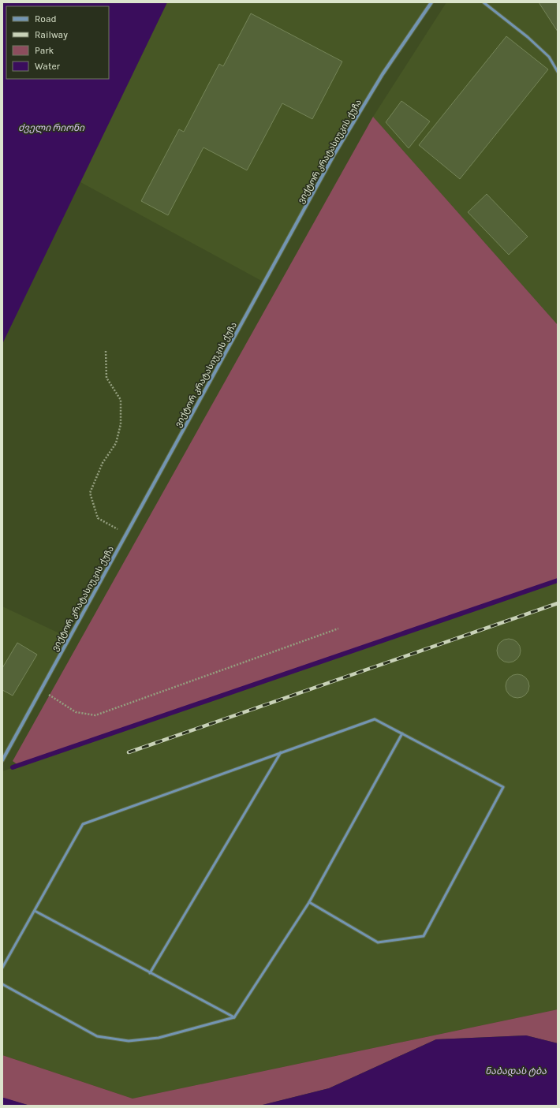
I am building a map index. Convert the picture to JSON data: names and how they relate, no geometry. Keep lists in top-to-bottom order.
{
  "streets": {
    "street": ["ვიქტორ კრატასიუკის ქუჩა"]
  },
  "water": ["ძველი რიონი", "ნაბადას ტბა"],
  "legend": [
    "Road",
    "Railway",
    "Park",
    "Water"
  ]
}
